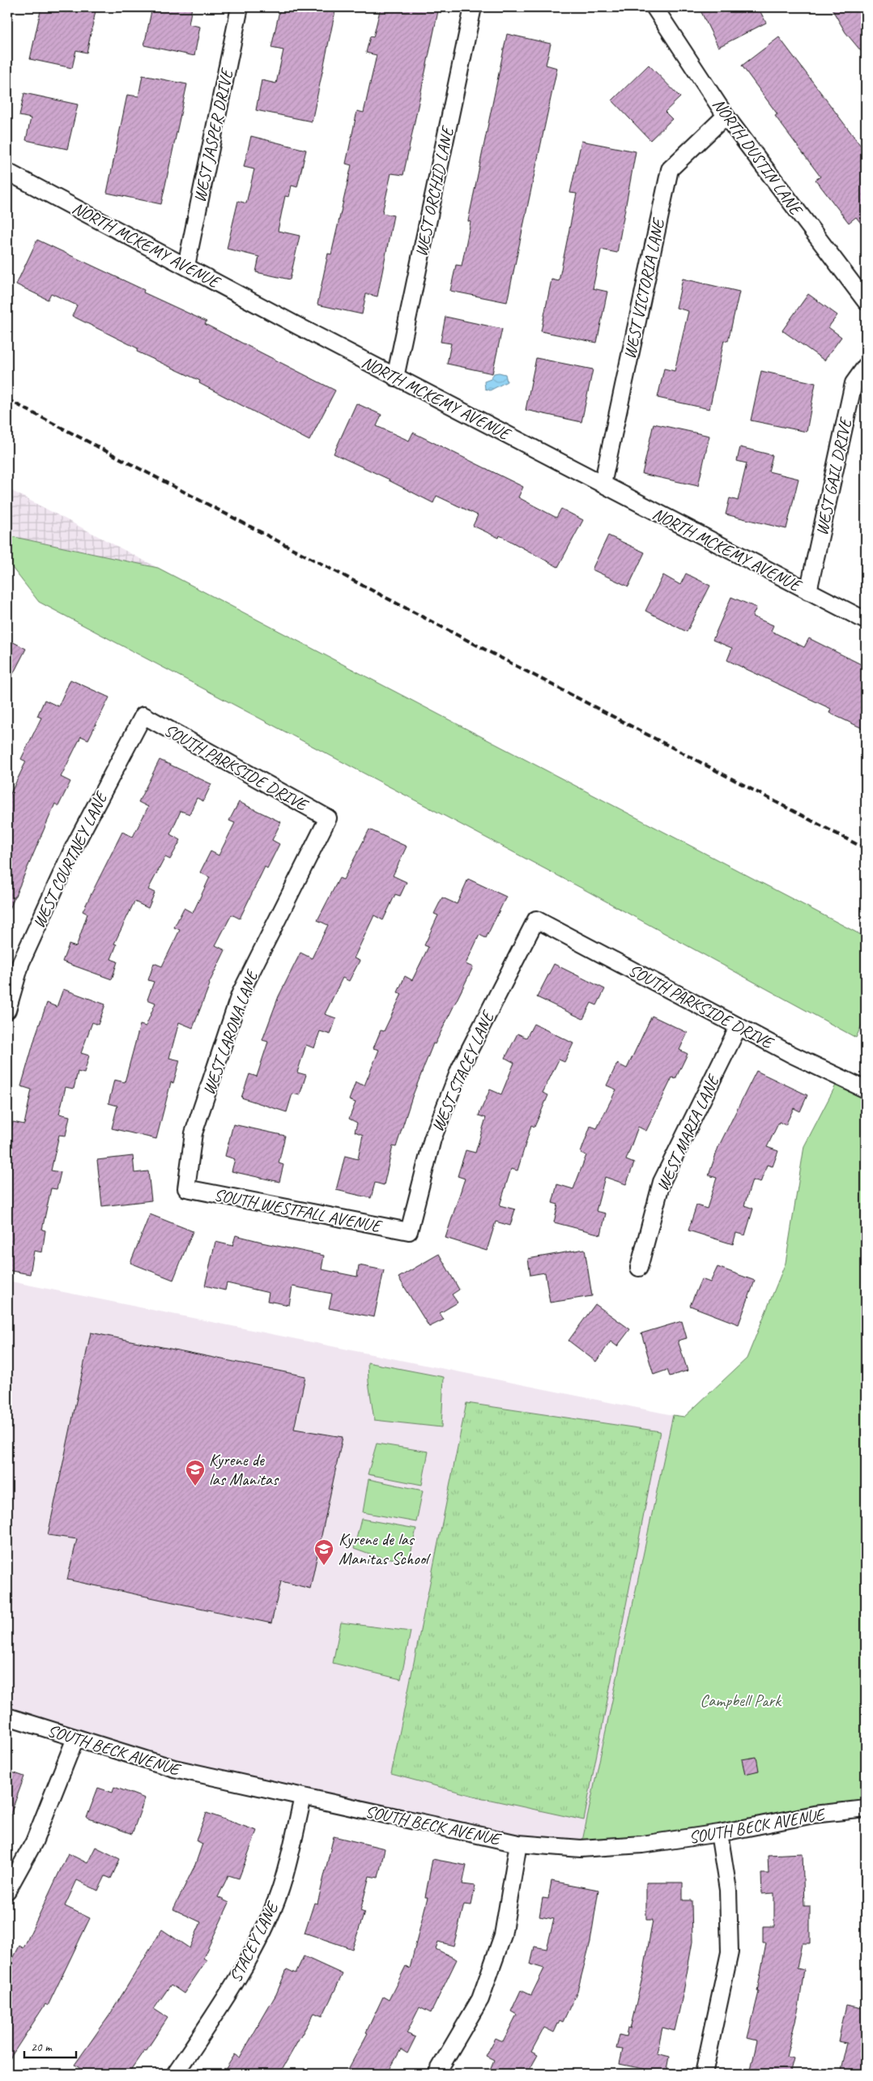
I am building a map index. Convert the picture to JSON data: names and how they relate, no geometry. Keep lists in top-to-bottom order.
{
  "streets": {
    "street": [
      "WEST JASPER DRIVE",
      "NORTH DUSTIN LANE",
      "WEST ORCHID LANE",
      "NORTH MCKEMY AVENUE",
      "WEST VICTORIA LANE",
      "WEST GAIL DRIVE",
      "SOUTH PARKSIDE DRIVE",
      "WEST COURTNEY LANE",
      "WEST LARONA LANE",
      "WEST STACEY LANE",
      "WEST MARIA LANE",
      "SOUTH WESTFALL AVENUE",
      "SOUTH BECK AVENUE",
      "STACEY LANE"
    ]
  },
  "crossings": [
    ["WEST JASPER DRIVE", "NORTH MCKEMY AVENUE"],
    ["NORTH DUSTIN LANE", "WEST VICTORIA LANE"],
    ["WEST ORCHID LANE", "NORTH MCKEMY AVENUE"],
    ["NORTH MCKEMY AVENUE", "WEST VICTORIA LANE"],
    ["NORTH MCKEMY AVENUE", "WEST GAIL DRIVE"],
    ["SOUTH PARKSIDE DRIVE", "WEST COURTNEY LANE"],
    ["SOUTH PARKSIDE DRIVE", "WEST LARONA LANE"],
    ["SOUTH PARKSIDE DRIVE", "WEST STACEY LANE"],
    ["SOUTH PARKSIDE DRIVE", "WEST MARIA LANE"],
    ["WEST LARONA LANE", "SOUTH WESTFALL AVENUE"],
    ["WEST STACEY LANE", "SOUTH WESTFALL AVENUE"],
    ["SOUTH BECK AVENUE", "STACEY LANE"]
  ],
  "parks": ["Campbell Park"],
  "places": {
    "school or university": ["Kyrene de las Manitas", "Kyrene de las Manitas School"]
  },
  "scale_bar": "20 m"
}
